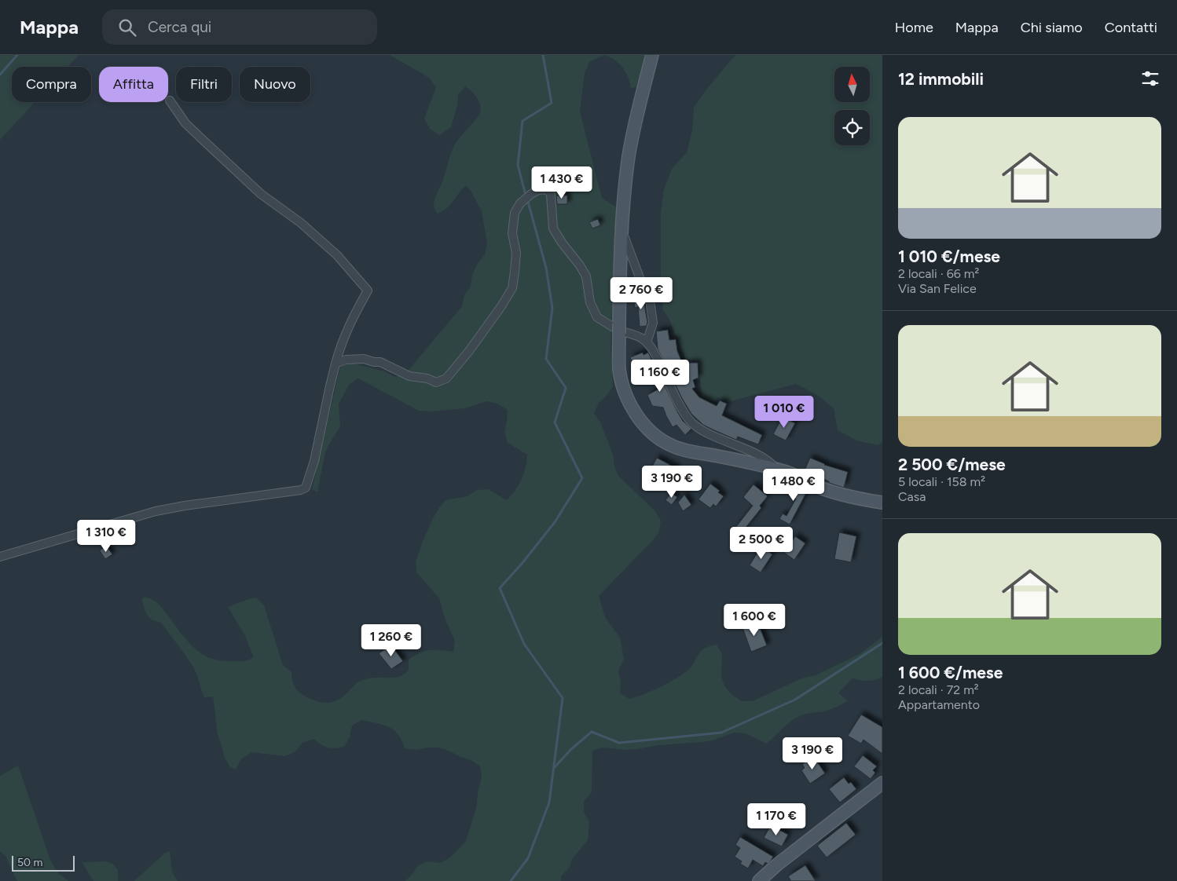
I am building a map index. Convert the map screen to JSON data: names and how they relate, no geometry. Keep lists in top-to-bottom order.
{
  "scale_bar": "50 m",
  "north": "top",
  "page": {
    "header": "Mappa",
    "search": "Cerca qui",
    "nav": [
      "Home",
      "Mappa",
      "Chi siamo",
      "Contatti"
    ],
    "heading": "12 immobili",
    "chip": [
      "Compra",
      "Affitta",
      "Filtri",
      "Nuovo"
    ],
    "list": [
      {
        "name": "1 010 €/mese",
        "note": "2 locali · 66 m² · Via San Felice"
      },
      {
        "name": "2 500 €/mese",
        "note": "5 locali · 158 m² · Casa"
      },
      {
        "name": "1 600 €/mese",
        "note": "2 locali · 72 m² · Appartamento"
      }
    ],
    "price": [
      "1 430 €",
      "2 760 €",
      "1 160 €",
      "1 010 €",
      "3 190 €",
      "1 480 €",
      "1 310 €",
      "2 500 €",
      "1 600 €",
      "1 260 €",
      "3 190 €",
      "1 170 €"
    ],
    "scale": "50 m"
  }
}
